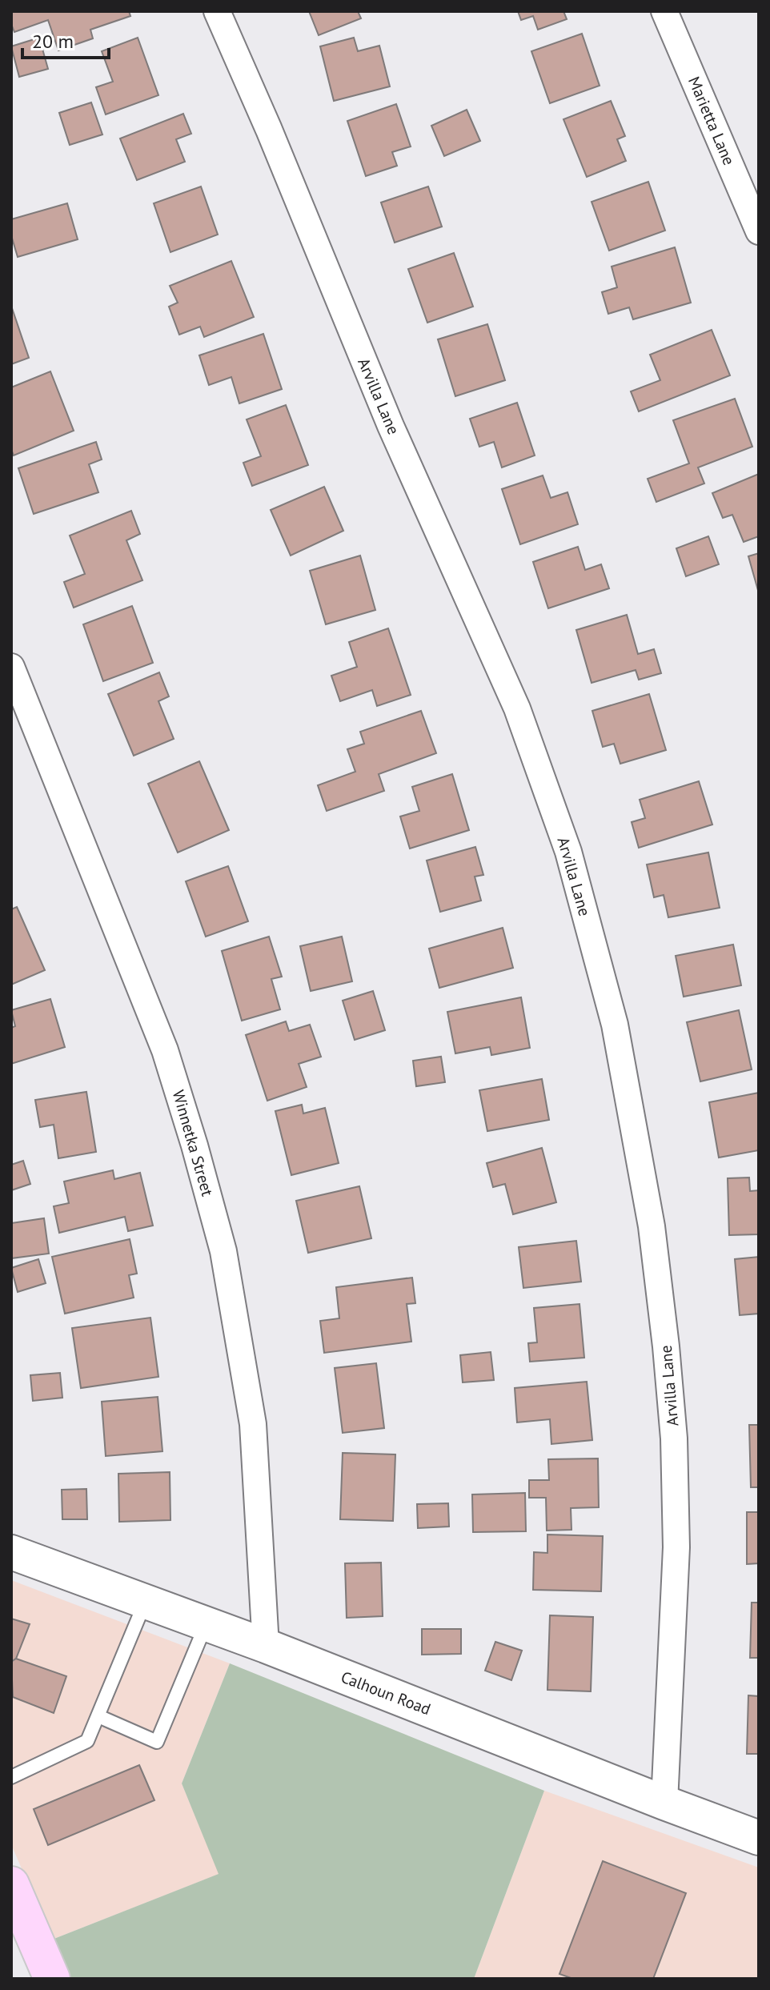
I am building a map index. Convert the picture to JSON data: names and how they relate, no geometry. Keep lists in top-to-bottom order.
{
  "streets": {
    "street": [
      "Marietta Lane",
      "Arvilla Lane",
      "Winnetka Street",
      "Calhoun Road"
    ]
  },
  "crossings": [
    ["Arvilla Lane", "Calhoun Road"],
    ["Winnetka Street", "Calhoun Road"]
  ],
  "scale_bar": "20 m"
}
